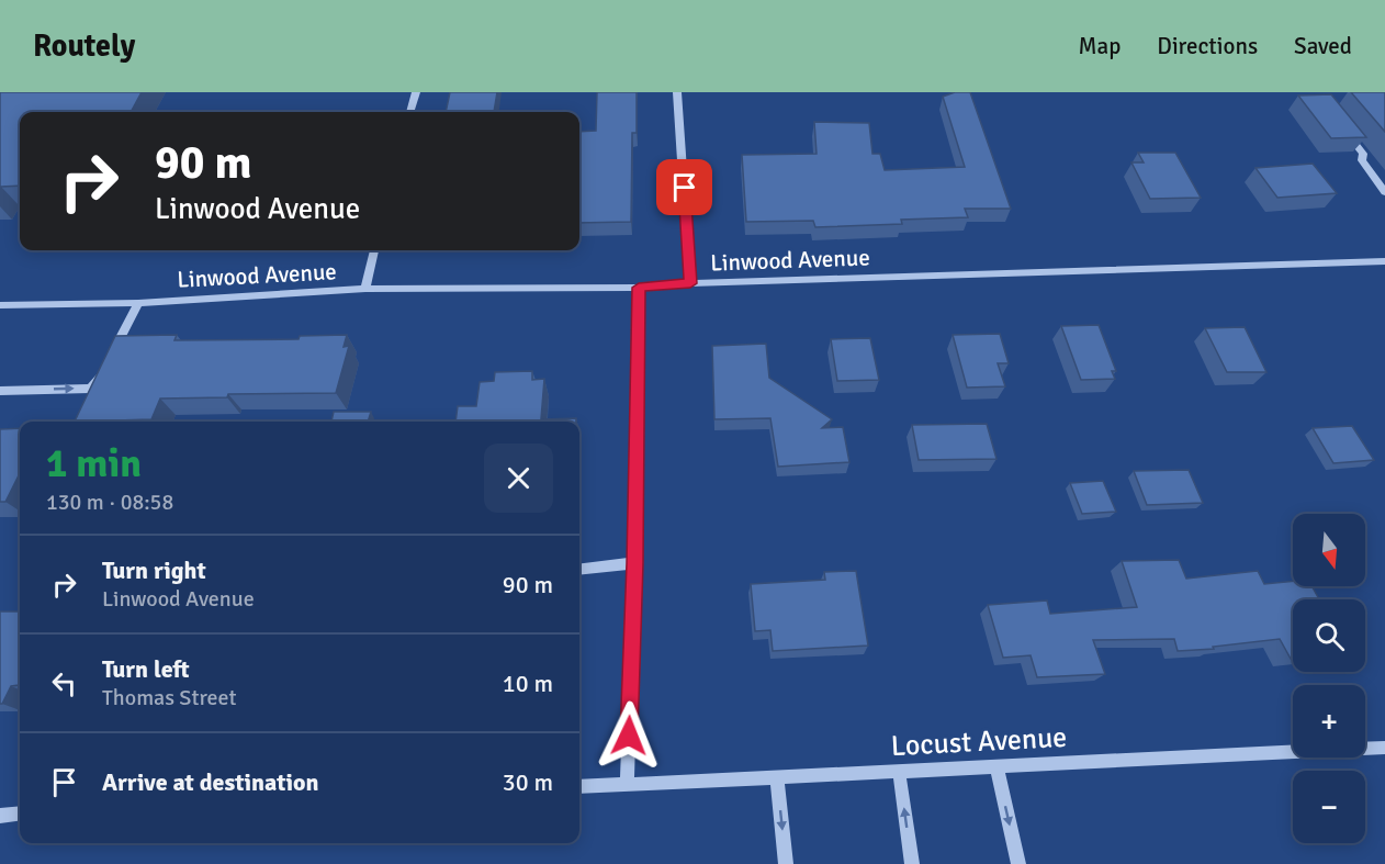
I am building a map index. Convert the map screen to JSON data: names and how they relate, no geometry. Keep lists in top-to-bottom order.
{
  "streets": {
    "street": ["Linwood Avenue", "Locust Avenue"]
  },
  "north": "bottom",
  "page": {
    "header": "Routely",
    "nav": ["Map", "Directions", "Saved"],
    "turn": ["90 m", "Linwood Avenue"],
    "heading": ["1 min", "130 m · 08:58"],
    "map_buttons": ["+", "−"],
    "list": [
      {
        "name": "Turn right",
        "note": "Linwood Avenue",
        "value": "90 m"
      },
      {
        "name": "Turn left",
        "note": "Thomas Street",
        "value": "10 m"
      },
      {
        "name": "Arrive at destination",
        "value": "30 m"
      }
    ]
  }
}
